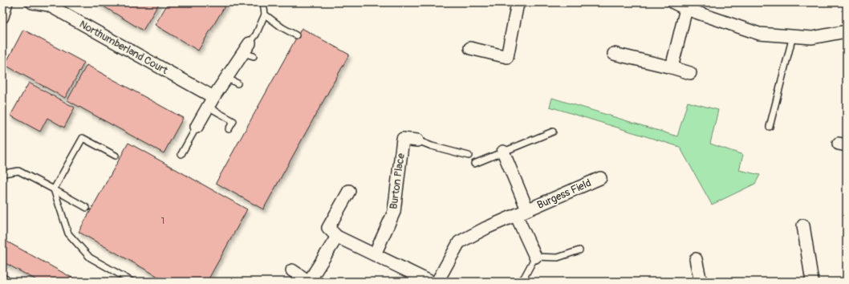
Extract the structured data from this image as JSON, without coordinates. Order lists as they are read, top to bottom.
{
  "streets": {
    "street": ["Northumberland Court", "Burton Place", "Burgess Field"]
  },
  "house_numbers": ["1"]
}
